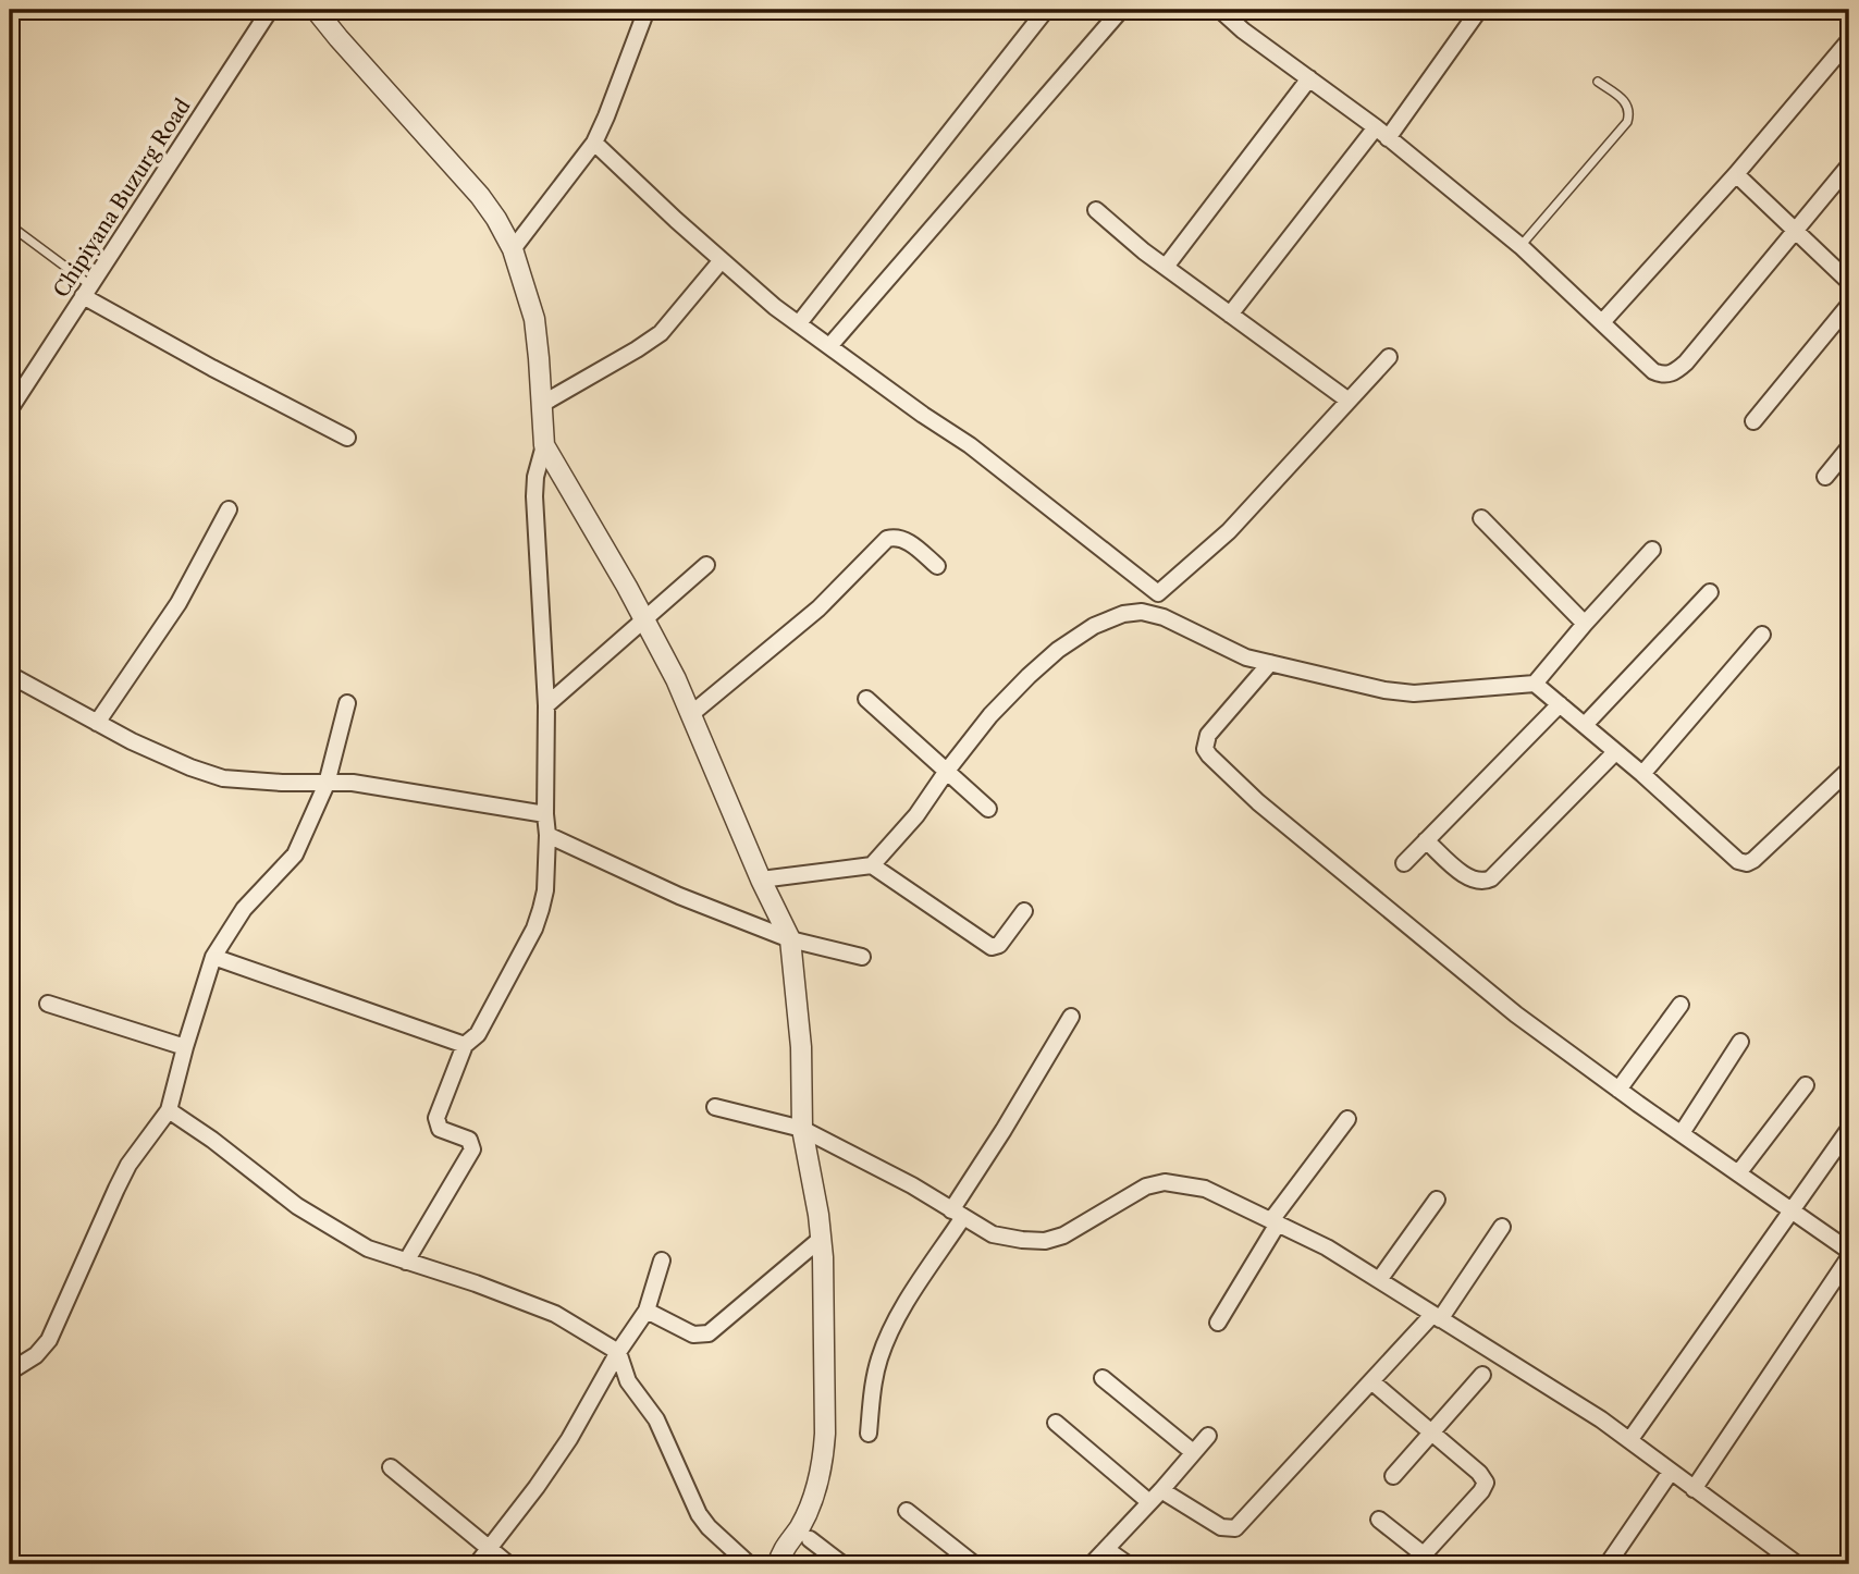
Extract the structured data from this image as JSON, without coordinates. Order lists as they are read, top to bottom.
{
  "streets": {
    "street": ["Chipiyana Buzurg Road"]
  }
}
